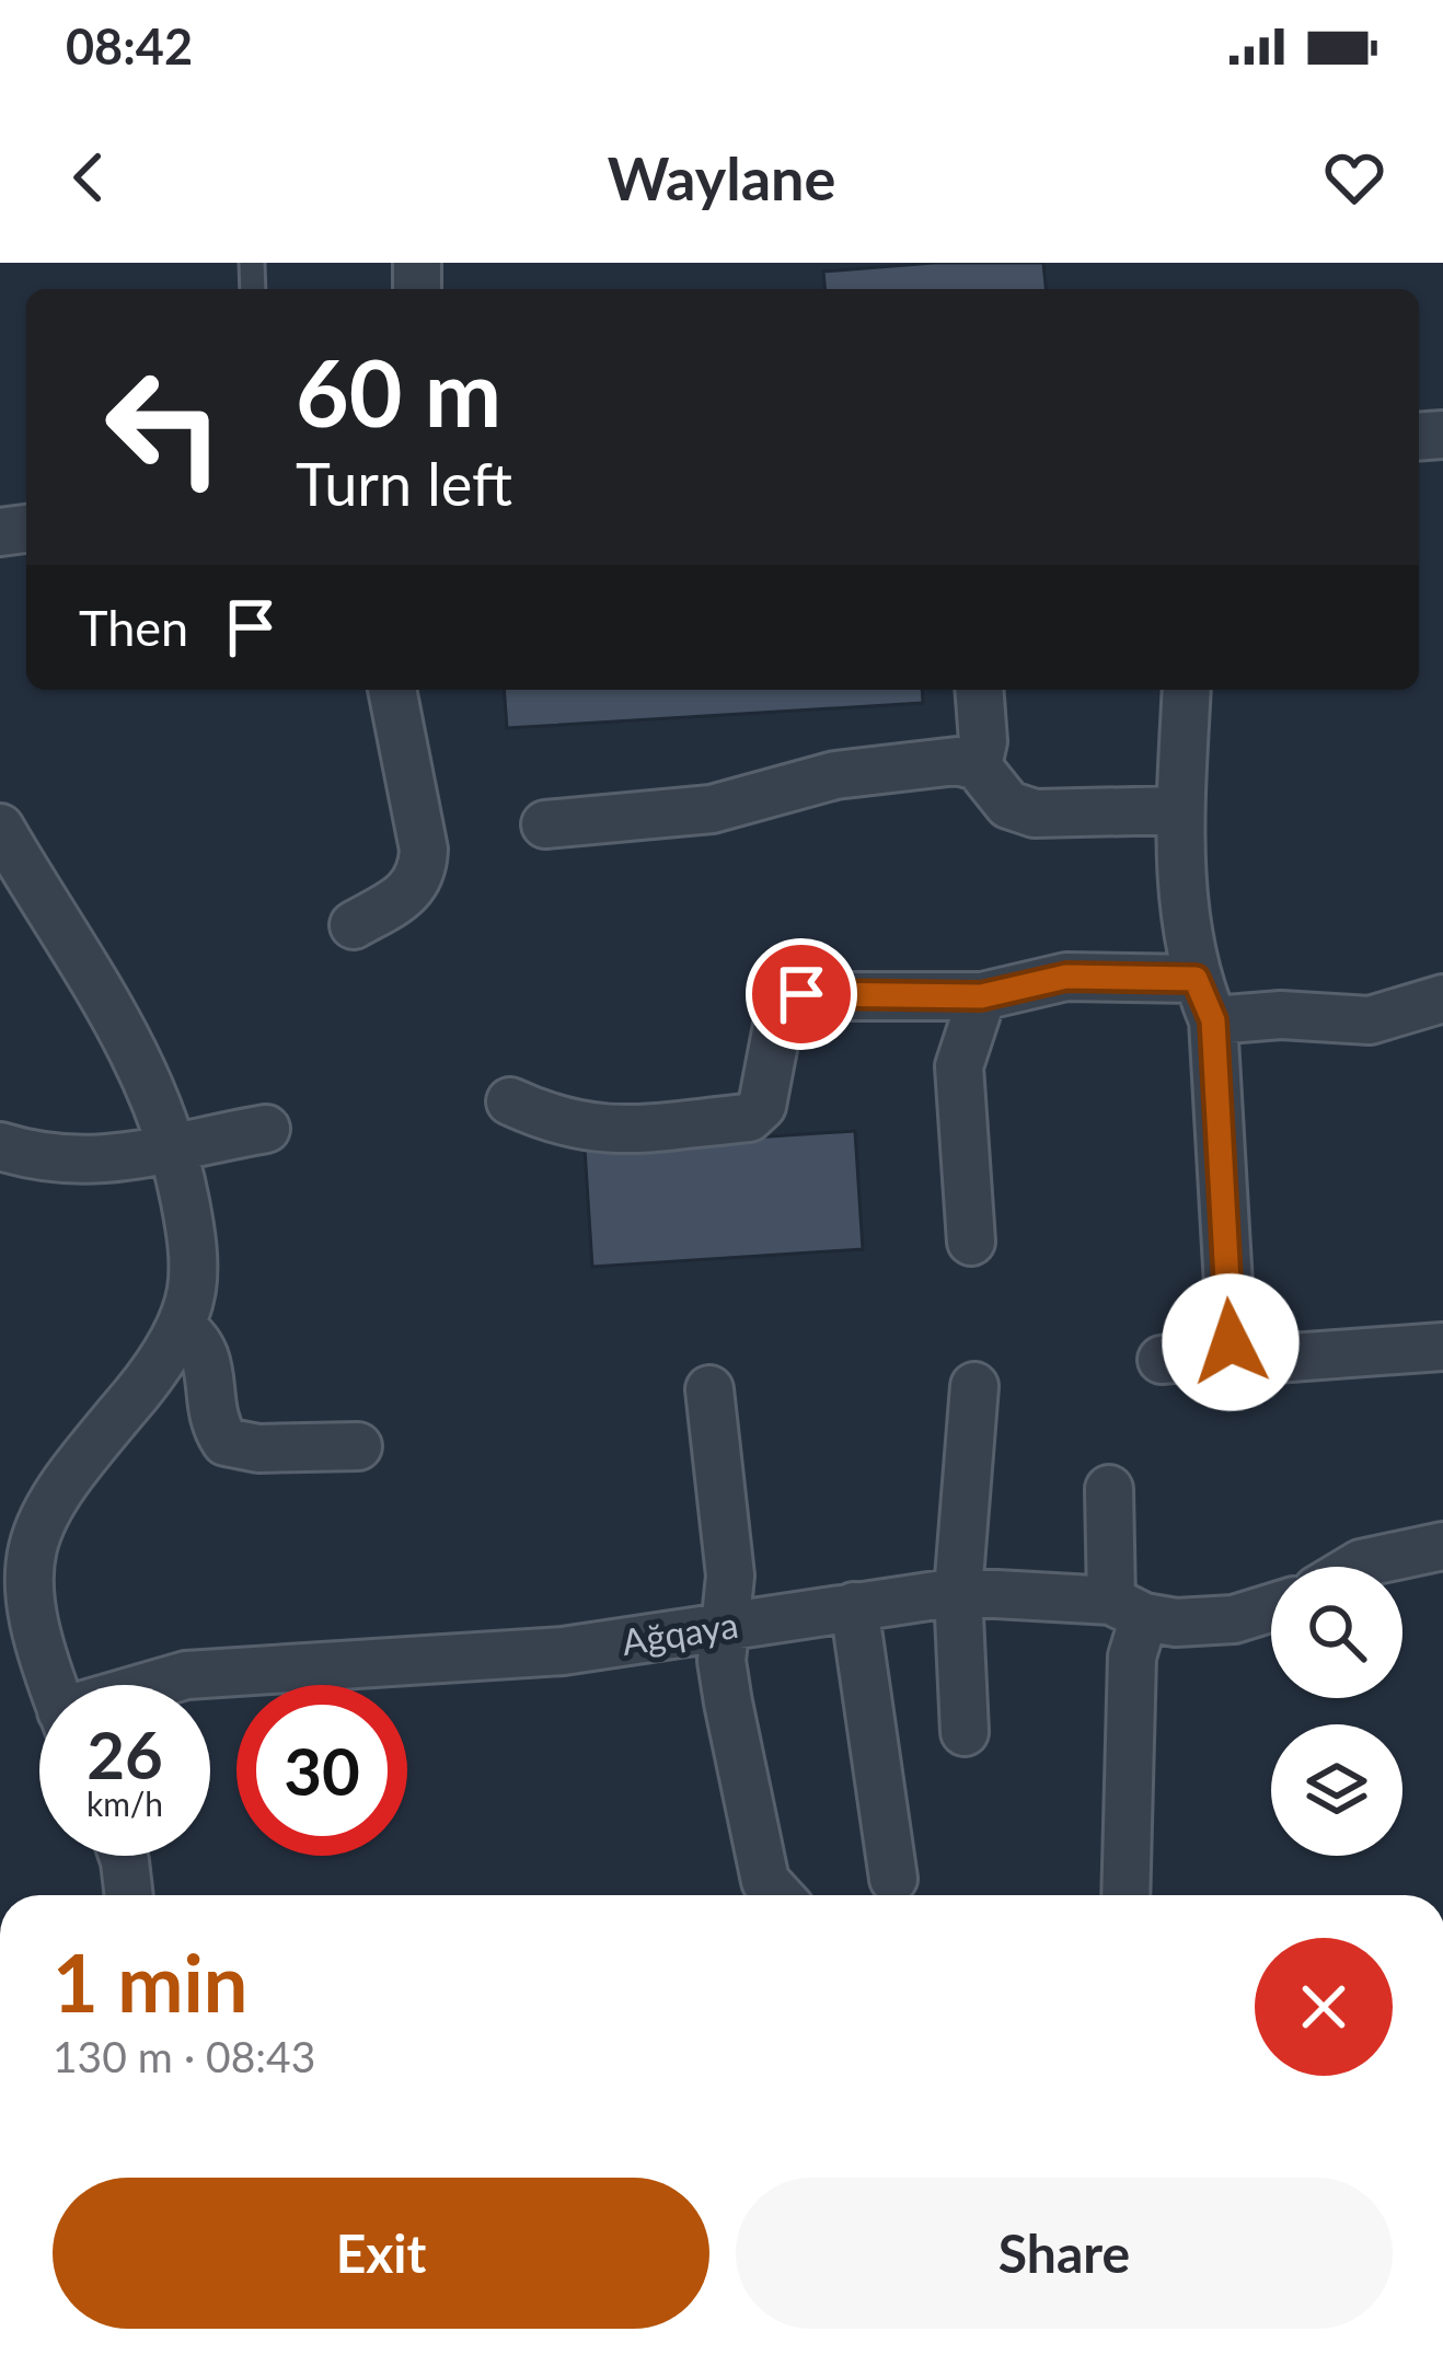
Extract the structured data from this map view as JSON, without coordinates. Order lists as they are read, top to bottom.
{
  "streets": {
    "street": ["Ağqaya"]
  },
  "page": {
    "status": "08:42",
    "header": "Waylane",
    "turn": ["60 m", "Turn left"],
    "then": "Then",
    "speed": "26 km/h",
    "limit": "30",
    "heading": ["1 min", "130 m · 08:43"],
    "buttons": ["Exit", "Share"]
  }
}
